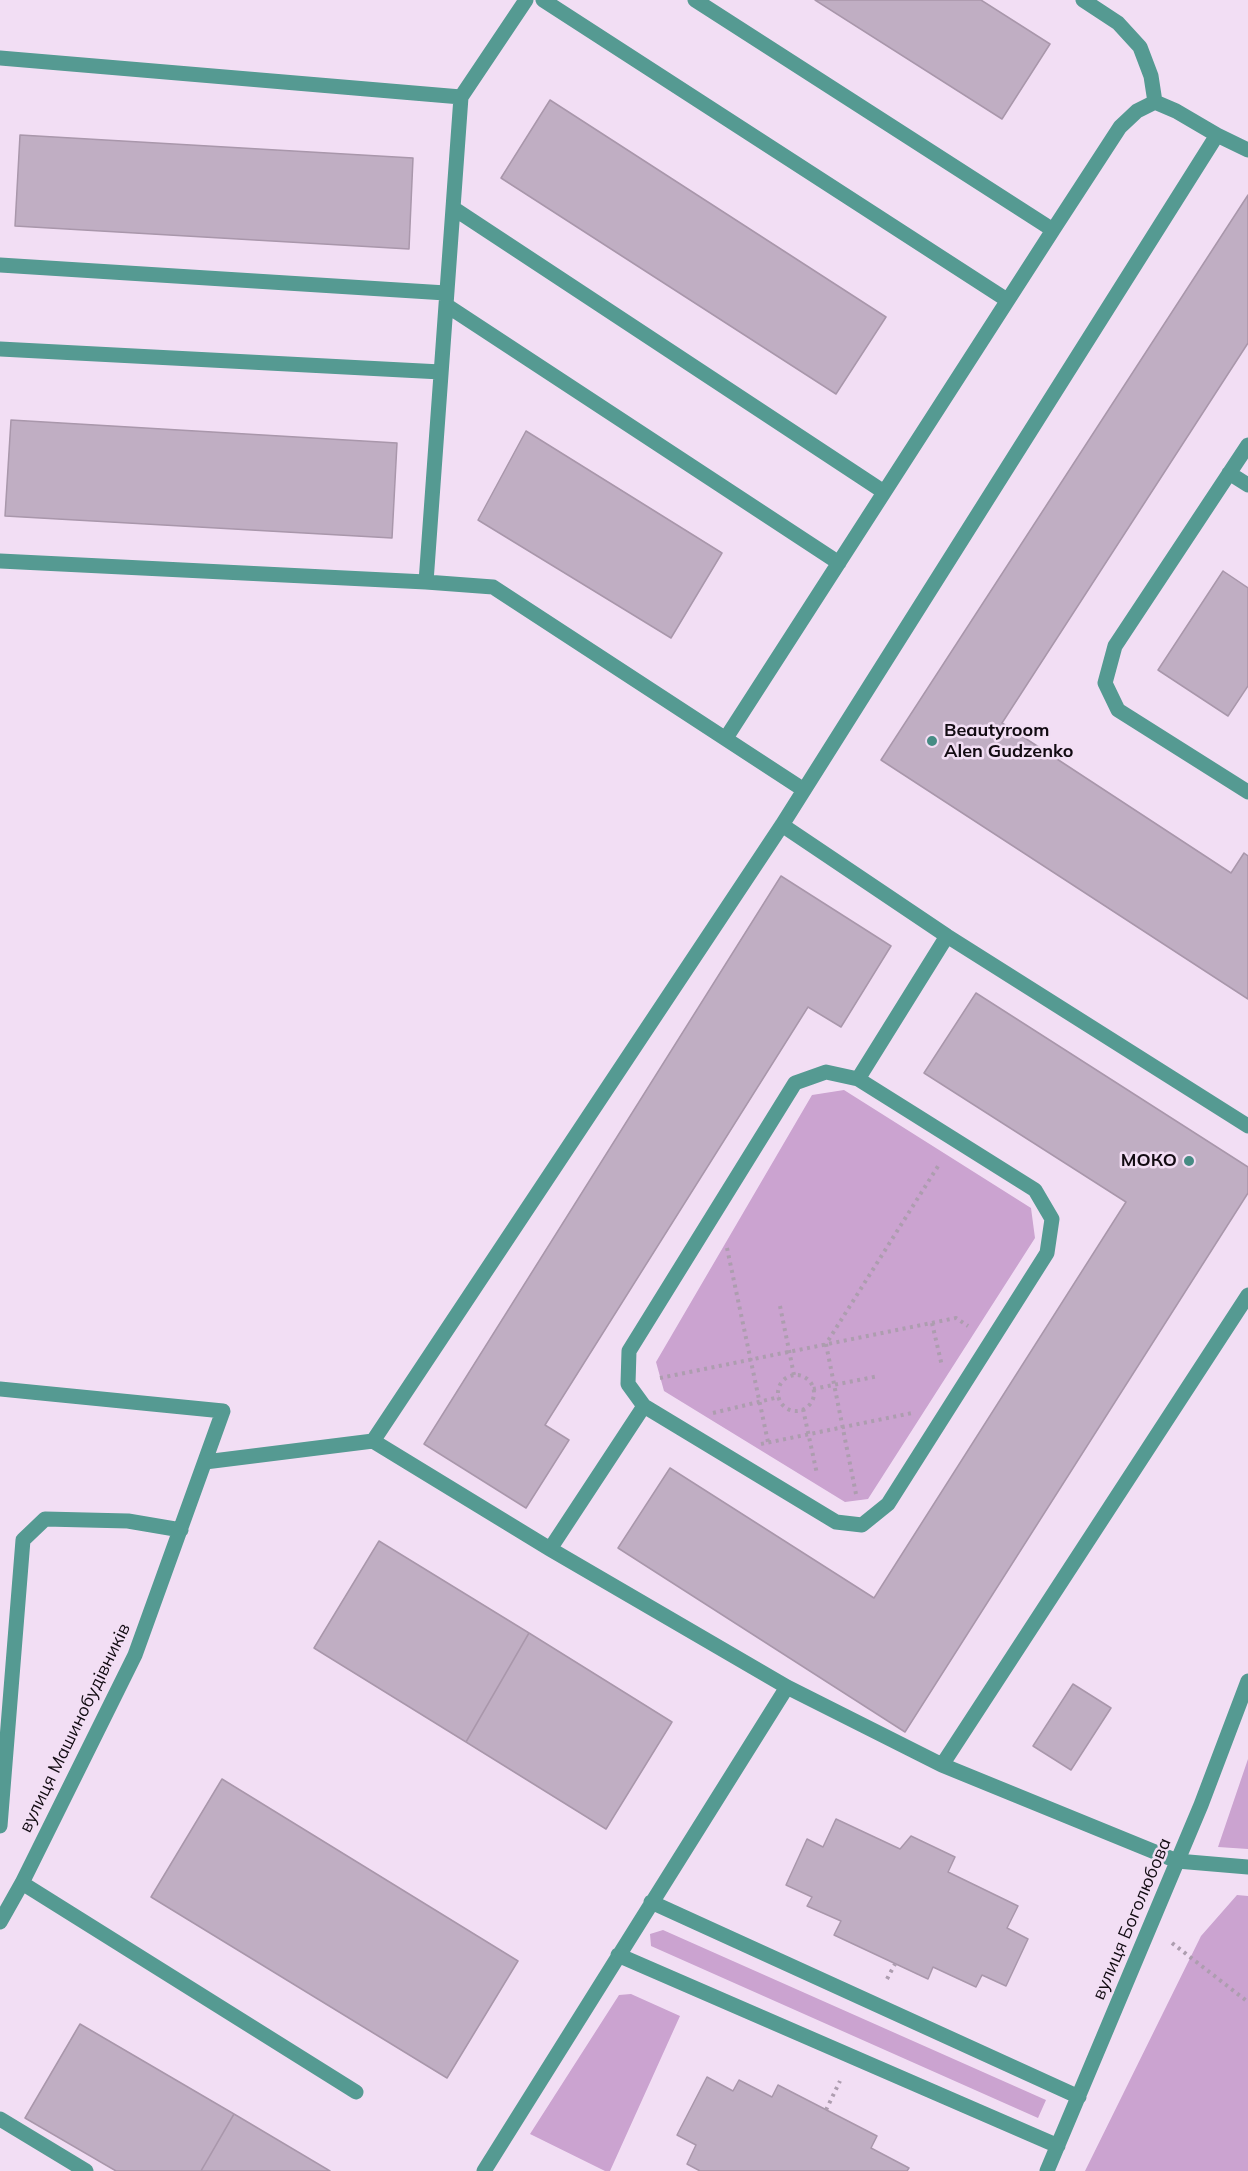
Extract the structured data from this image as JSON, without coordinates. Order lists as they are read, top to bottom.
{
  "streets": {
    "street": ["вулиця Машинобудівників", "вулиця Боголюбова"]
  },
  "places": ["Beautyroom Alen Gudzenko", "МОКО"]
}
